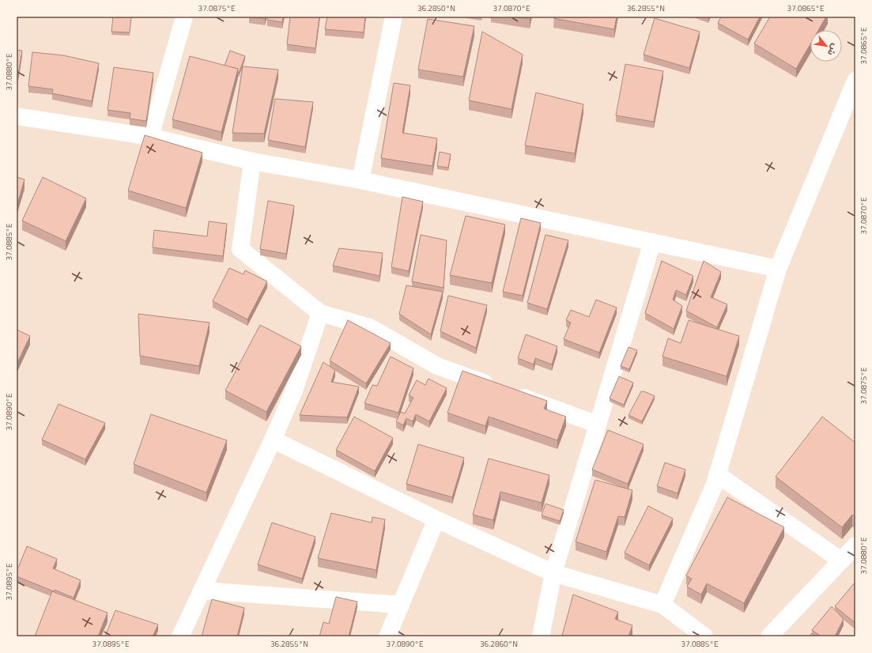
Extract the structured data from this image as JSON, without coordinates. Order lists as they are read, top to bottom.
{
  "north": "bottom right",
  "coordinates": [
    "37.0875°E",
    "36.2850°N",
    "37.0870°E",
    "36.2855°N",
    "37.0865°E",
    "37.0880°E",
    "37.0885°E",
    "37.0890°E",
    "37.0895°E",
    "36.2860°N"
  ]
}
